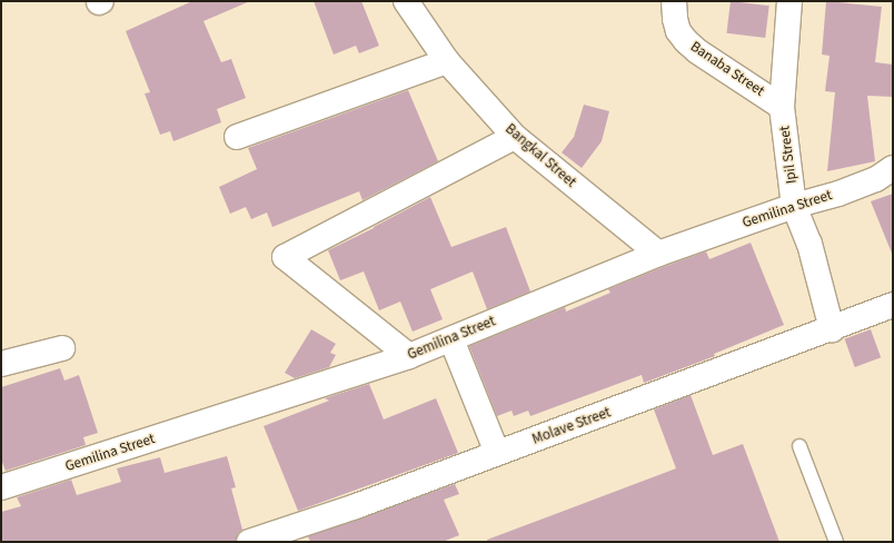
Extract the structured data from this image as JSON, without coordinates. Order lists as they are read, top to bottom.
{
  "streets": {
    "street": [
      "Banaba Street",
      "Ipil Street",
      "Bangkal Street",
      "Gemilina Street",
      "Molave Street"
    ]
  },
  "crossings": [
    ["Banaba Street", "Ipil Street"],
    ["Ipil Street", "Gemilina Street"],
    ["Ipil Street", "Molave Street"],
    ["Bangkal Street", "Gemilina Street"]
  ]
}
